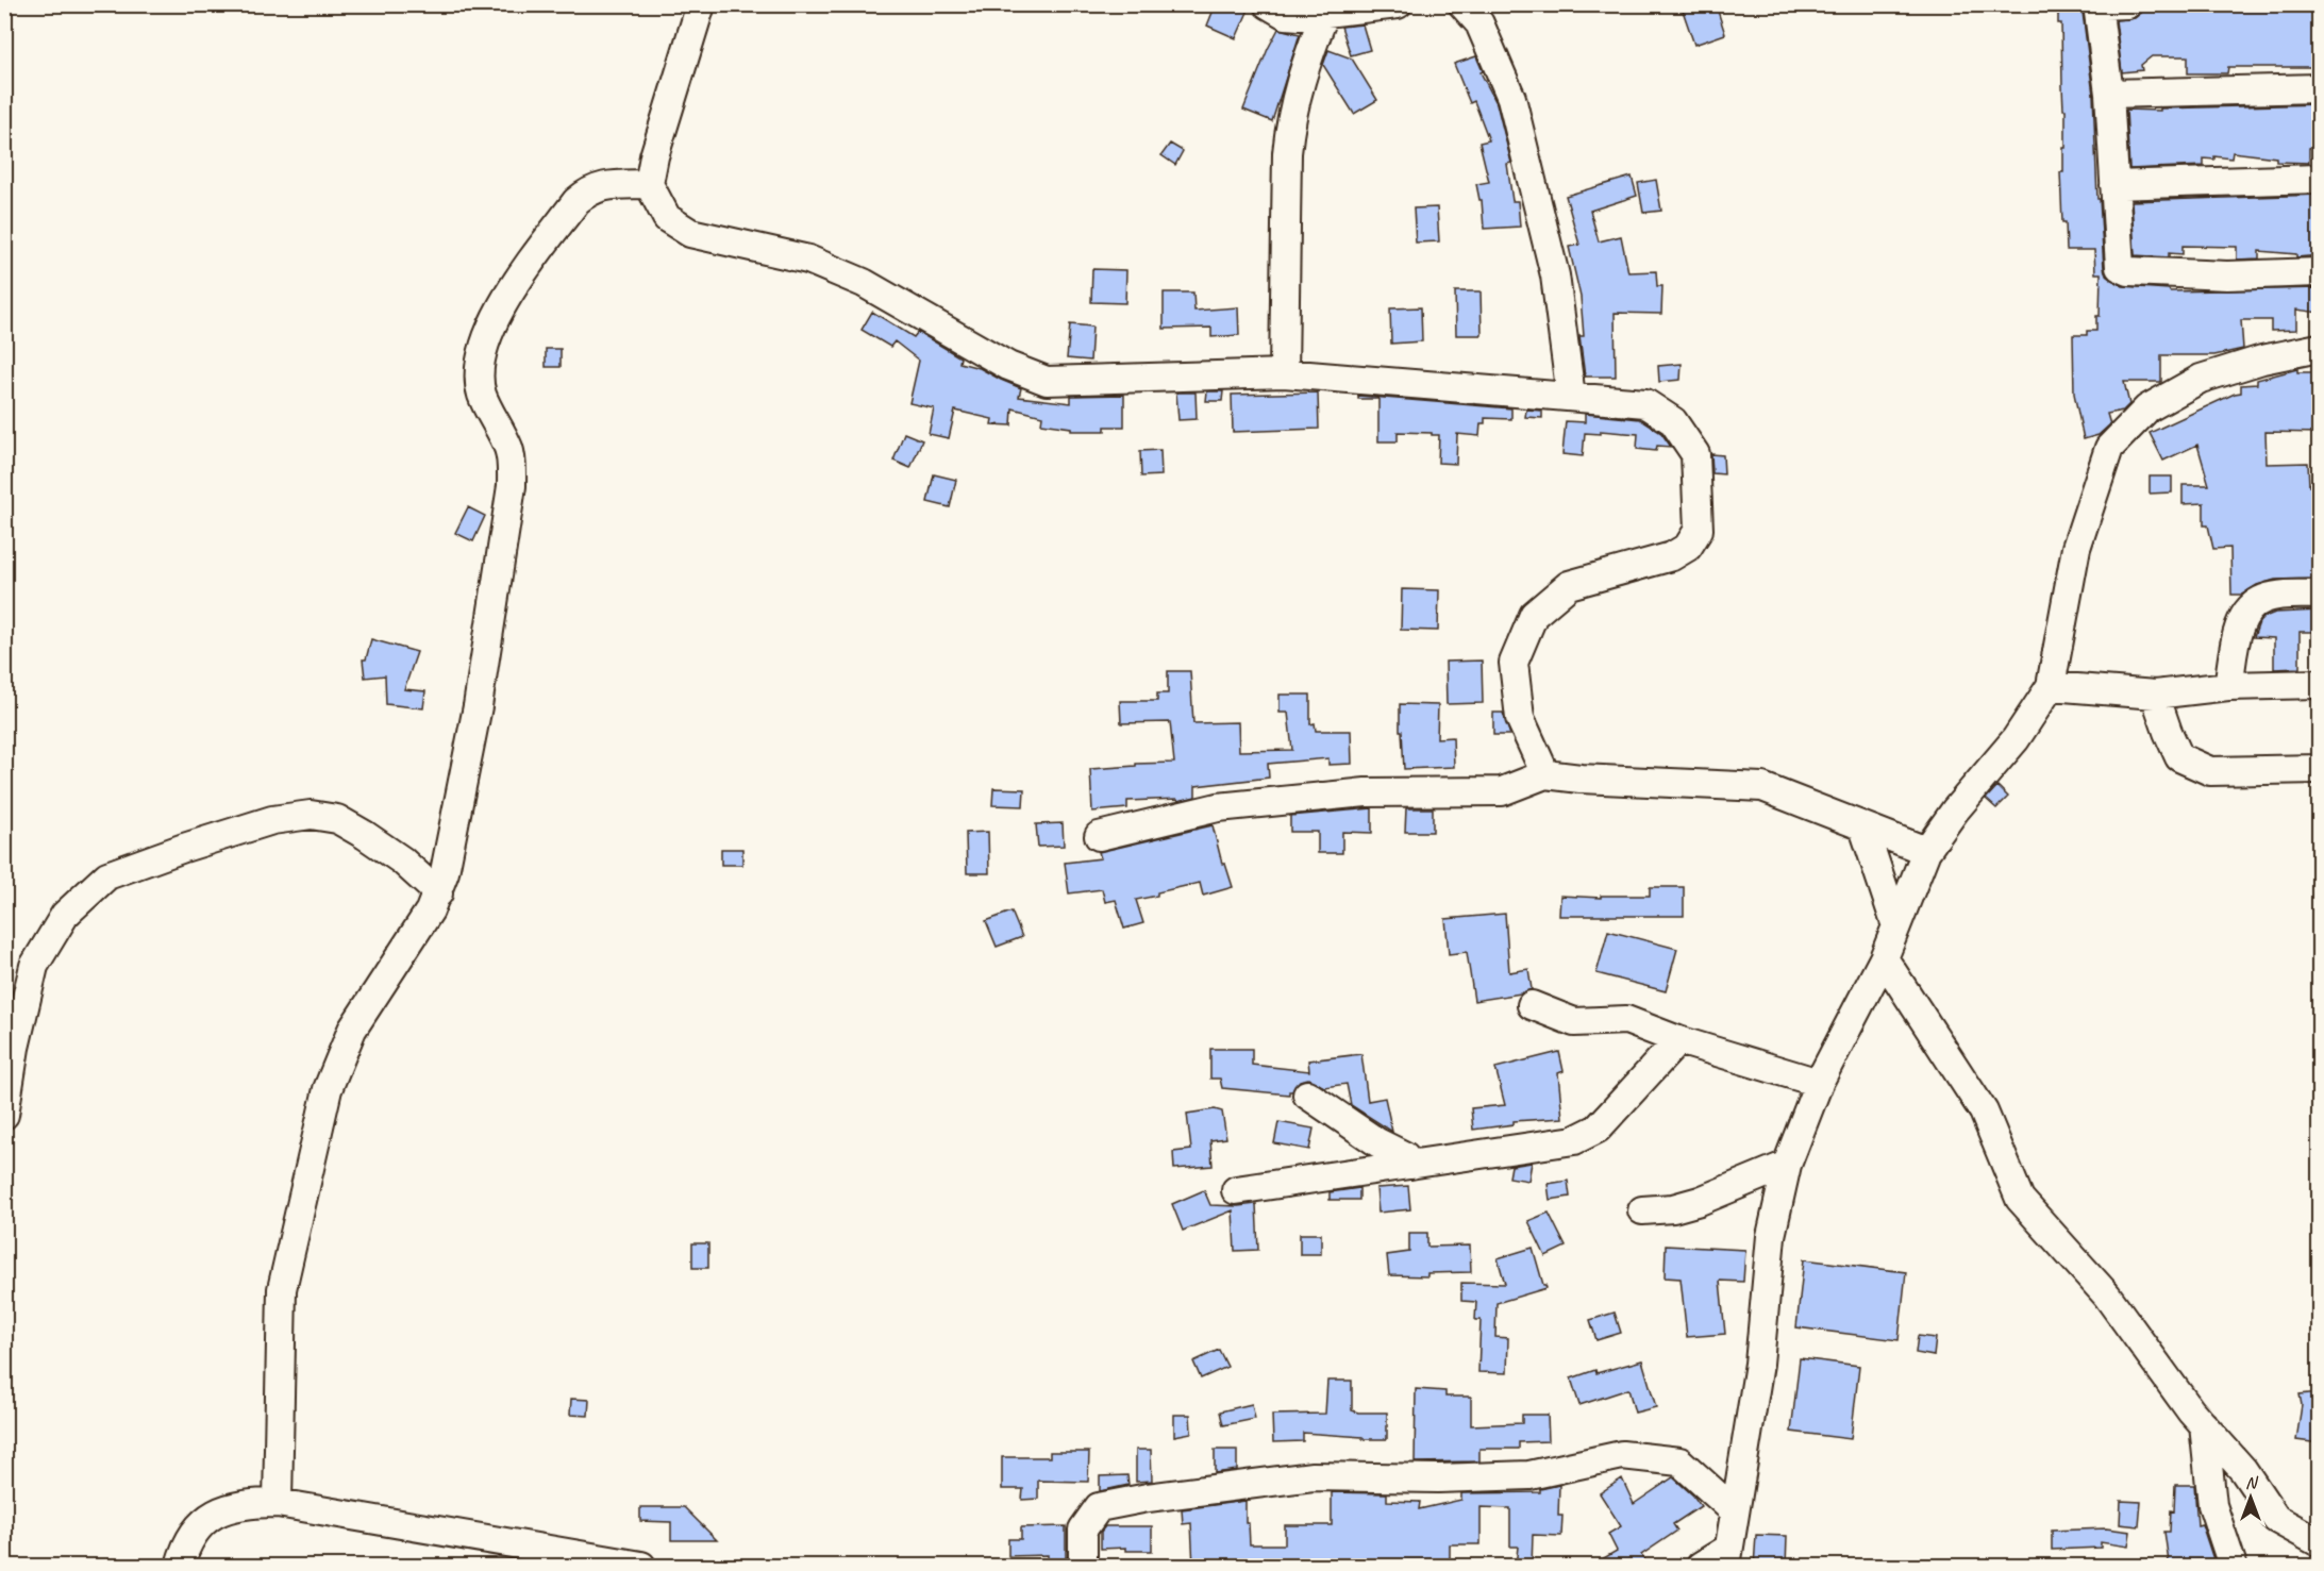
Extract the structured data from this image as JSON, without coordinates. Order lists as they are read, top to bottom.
{
  "north": "top"
}
